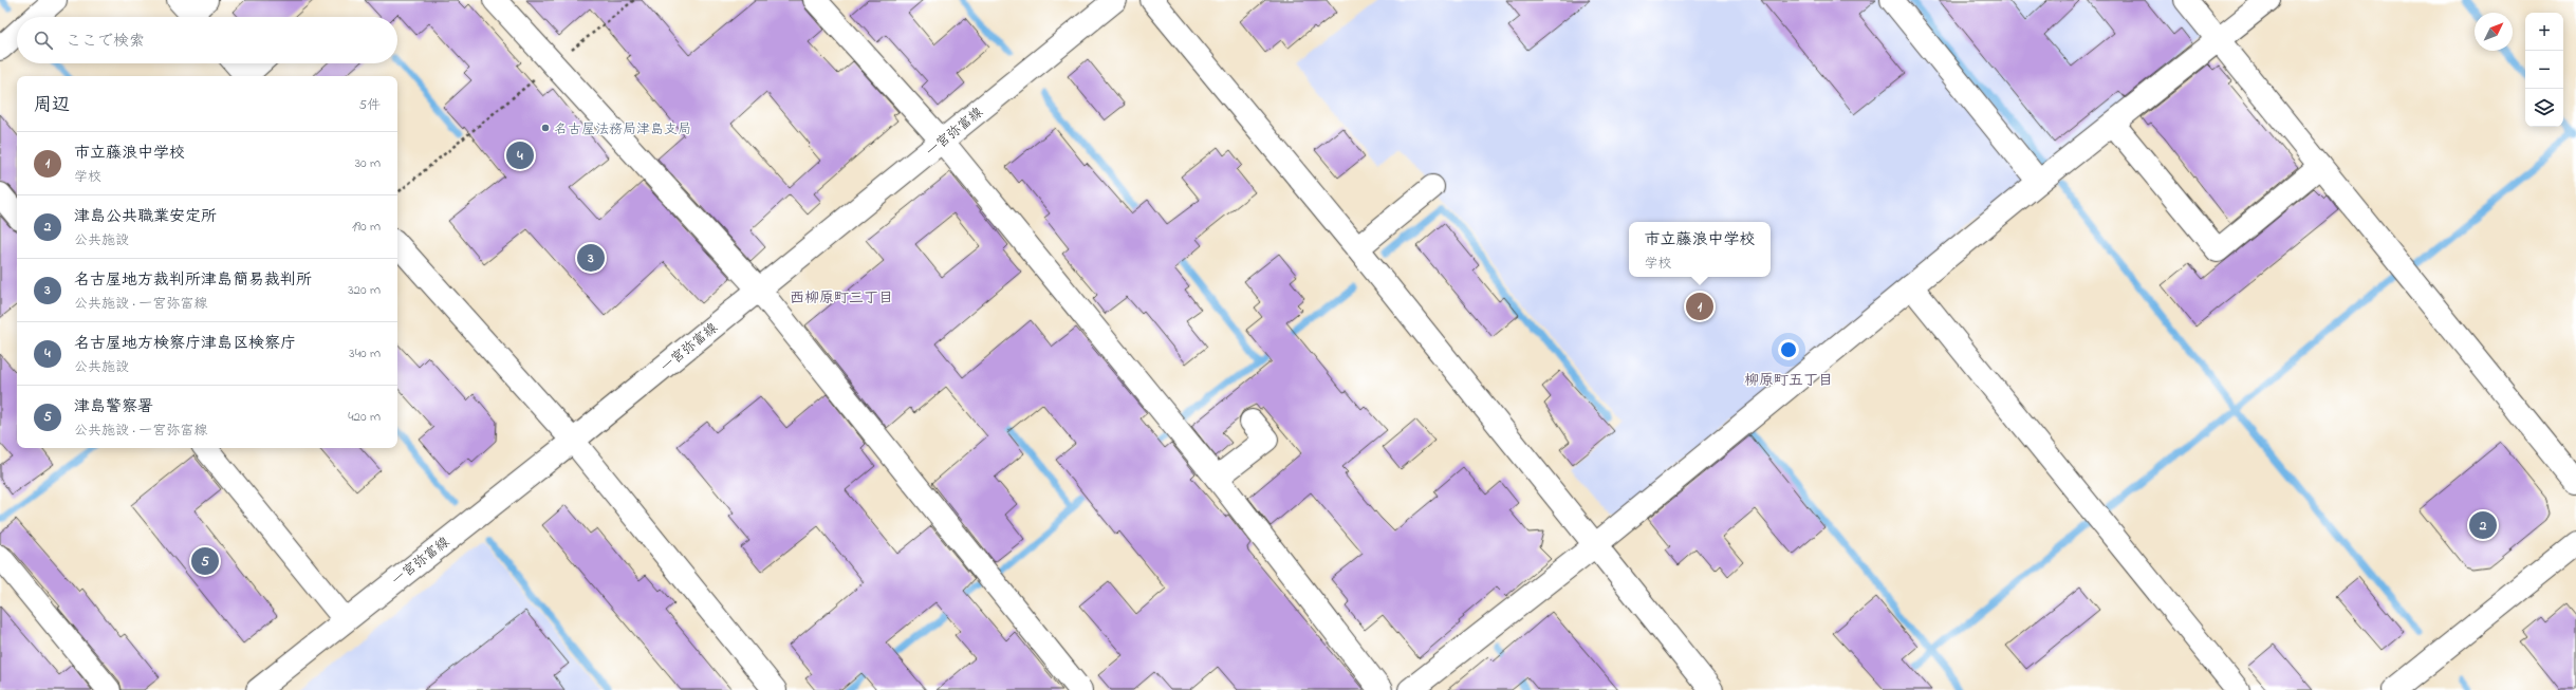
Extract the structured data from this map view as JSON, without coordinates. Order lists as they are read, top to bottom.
{
  "streets": {
    "street": ["一宮弥富線"]
  },
  "districts": ["西柳原町三丁目", "柳原町五丁目"],
  "places": ["名古屋法務局津島支局"],
  "north": "top right",
  "page": {
    "map_buttons": ["+", "−"],
    "search": "ここで検索",
    "heading": ["周辺", "5件"],
    "list": [
      {
        "mark": "1",
        "name": "市立藤浪中学校",
        "note": "学校",
        "value": "30 m"
      },
      {
        "mark": "2",
        "name": "津島公共職業安定所",
        "note": "公共施設",
        "value": "190 m"
      },
      {
        "mark": "3",
        "name": "名古屋地方裁判所津島簡易裁判所",
        "note": "公共施設 · 一宮弥富線",
        "value": "320 m"
      },
      {
        "mark": "4",
        "name": "名古屋地方検察庁津島区検察庁",
        "note": "公共施設",
        "value": "340 m"
      },
      {
        "mark": "5",
        "name": "津島警察署",
        "note": "公共施設 · 一宮弥富線",
        "value": "420 m"
      }
    ],
    "pins": [
      "4",
      "3",
      "1",
      "2",
      "5"
    ],
    "popup": ["市立藤浪中学校", "学校"]
  }
}
